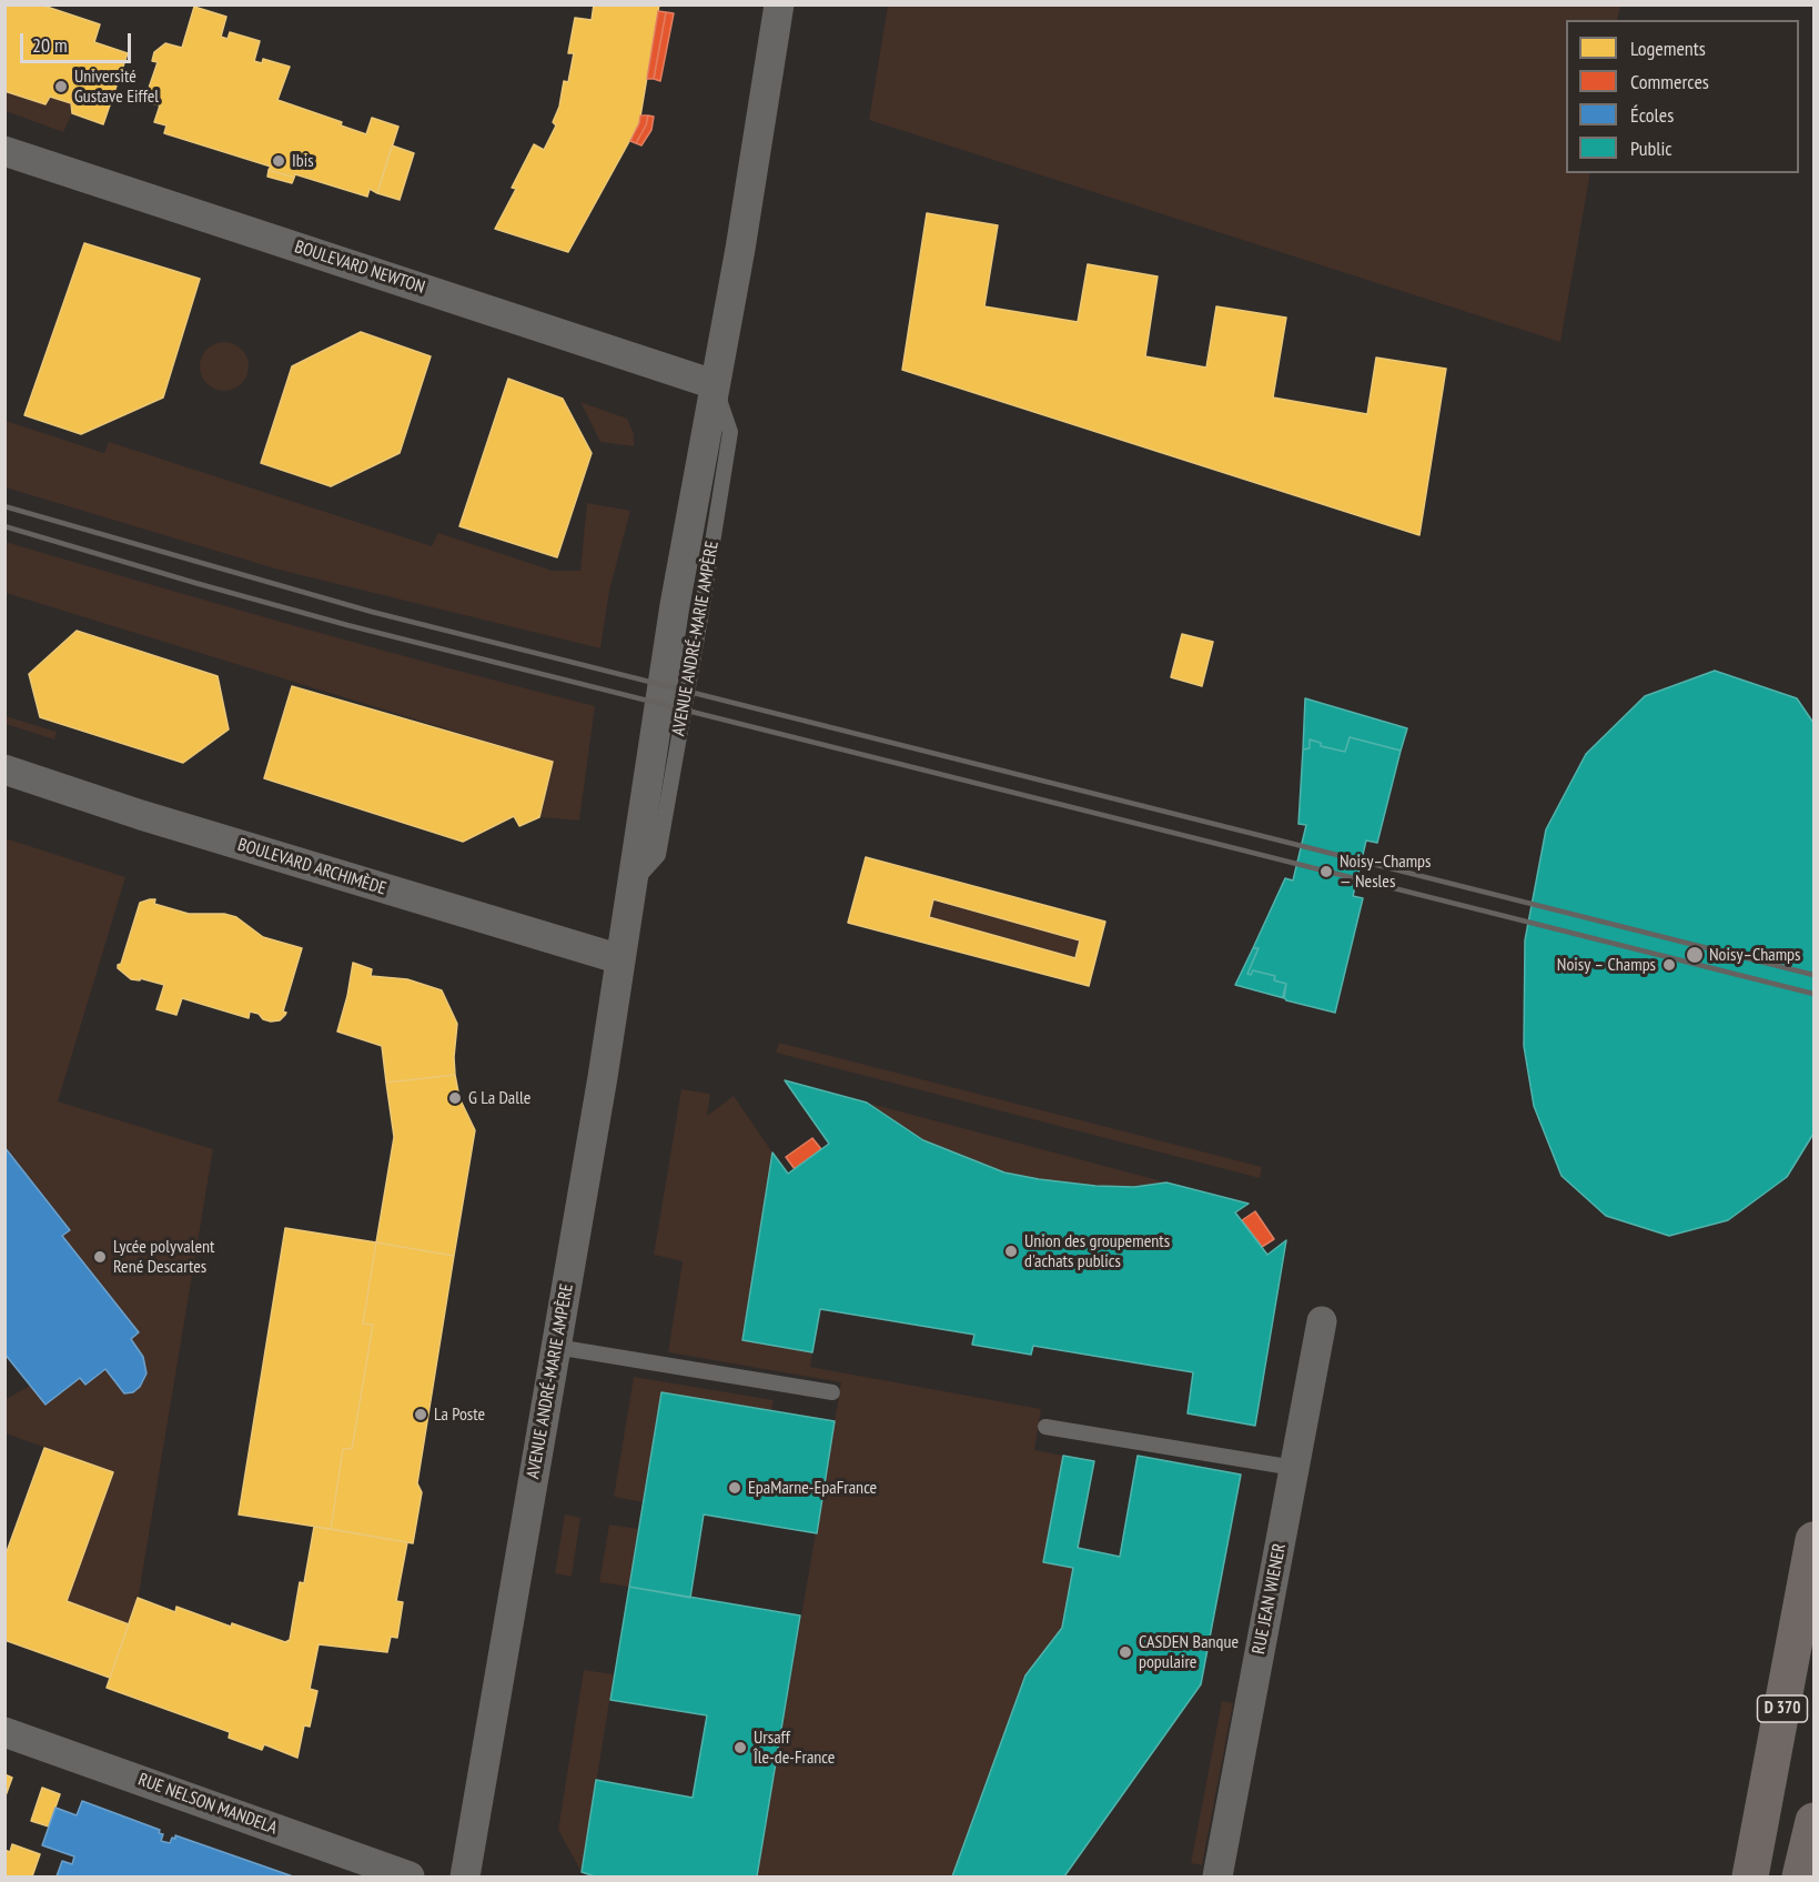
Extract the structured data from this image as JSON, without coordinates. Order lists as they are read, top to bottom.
{
  "streets": {
    "main road": ["D 370"],
    "street": [
      "BOULEVARD NEWTON",
      "AVENUE ANDRÉ-MARIE AMPÈRE",
      "BOULEVARD ARCHIMÈDE",
      "RUE JEAN WIENER",
      "RUE NELSON MANDELA"
    ]
  },
  "crossings": [
    ["BOULEVARD NEWTON", "AVENUE ANDRÉ-MARIE AMPÈRE"],
    ["AVENUE ANDRÉ-MARIE AMPÈRE", "BOULEVARD ARCHIMÈDE"]
  ],
  "places": [
    "Université Gustave Eiffel",
    "Ibis",
    "Noisy–Champs — Nesles",
    "Noisy–Champs",
    "Noisy – Champs",
    "G La Dalle",
    "Union des groupements d'achats publics",
    "Lycée polyvalent René Descartes",
    "La Poste",
    "EpaMarne-EpaFrance",
    "CASDEN Banque populaire",
    "Ursaff Île-de-France"
  ],
  "legend": [
    "Logements",
    "Commerces",
    "Écoles",
    "Public"
  ],
  "scale_bar": "20 m"
}
